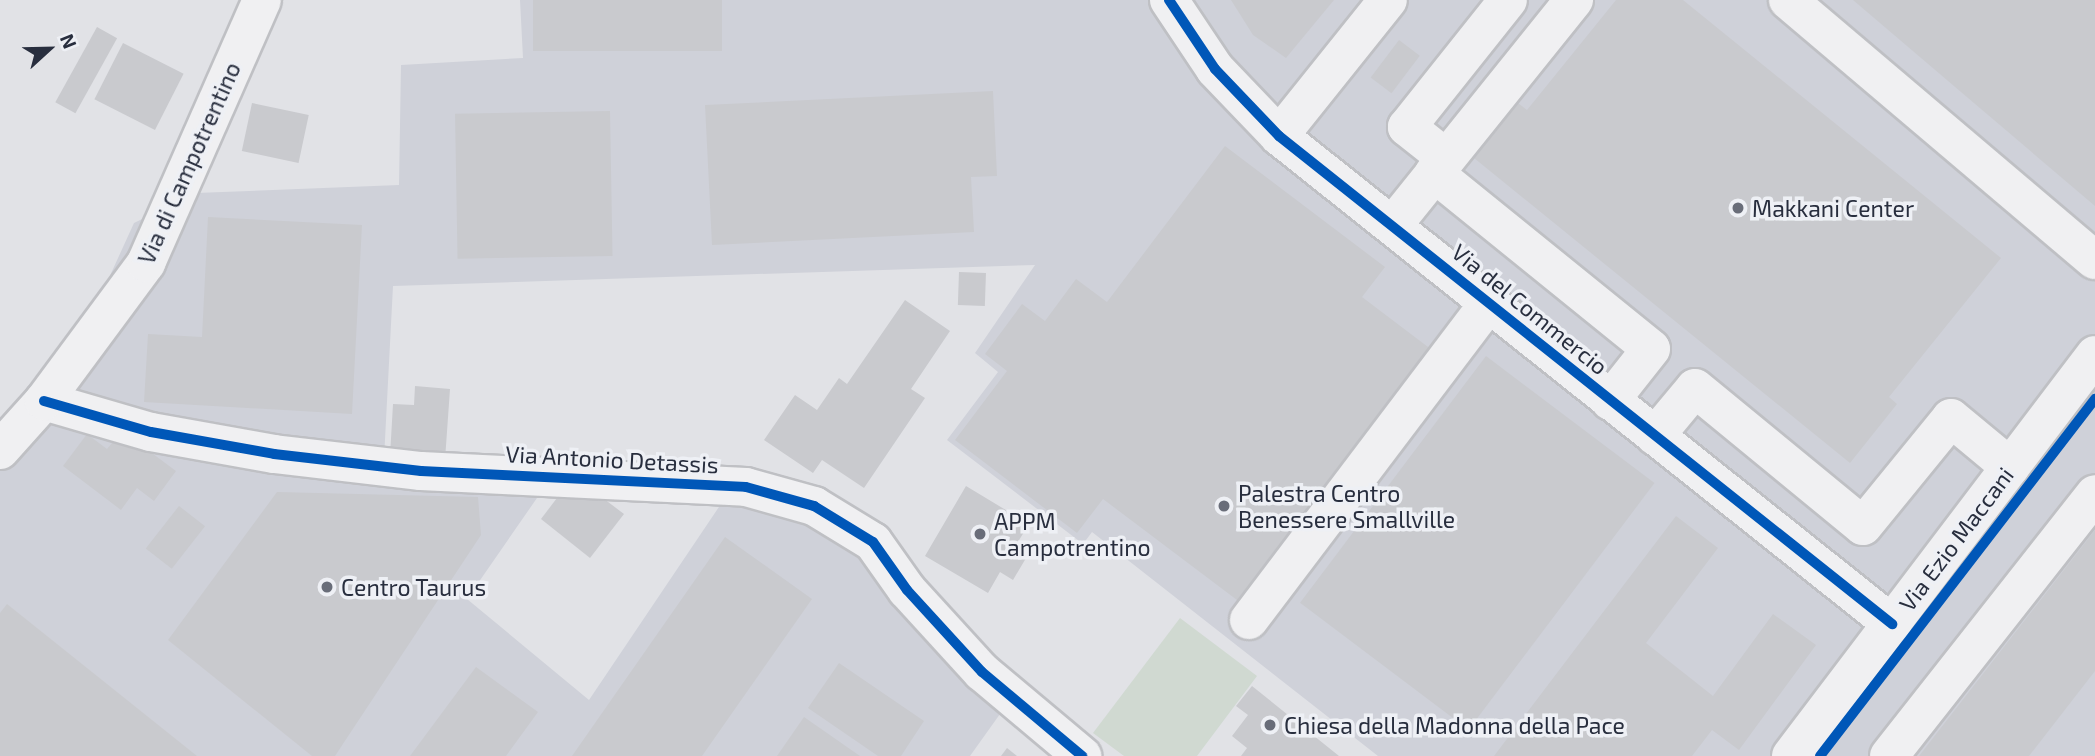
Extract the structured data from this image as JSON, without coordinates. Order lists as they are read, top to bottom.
{
  "streets": {
    "street": [
      "Via di Campotrentino",
      "Via del Commercio",
      "Via Antonio Detassis",
      "Via Ezio Maccani"
    ]
  },
  "crossings": [
    ["Via di Campotrentino", "Via Antonio Detassis"],
    ["Via del Commercio", "Via Ezio Maccani"]
  ],
  "places": [
    "Makkani Center",
    "Palestra Centro Benessere Smallville",
    "APPM Campotrentino",
    "Centro Taurus",
    "Chiesa della Madonna della Pace"
  ],
  "north": "right"
}
